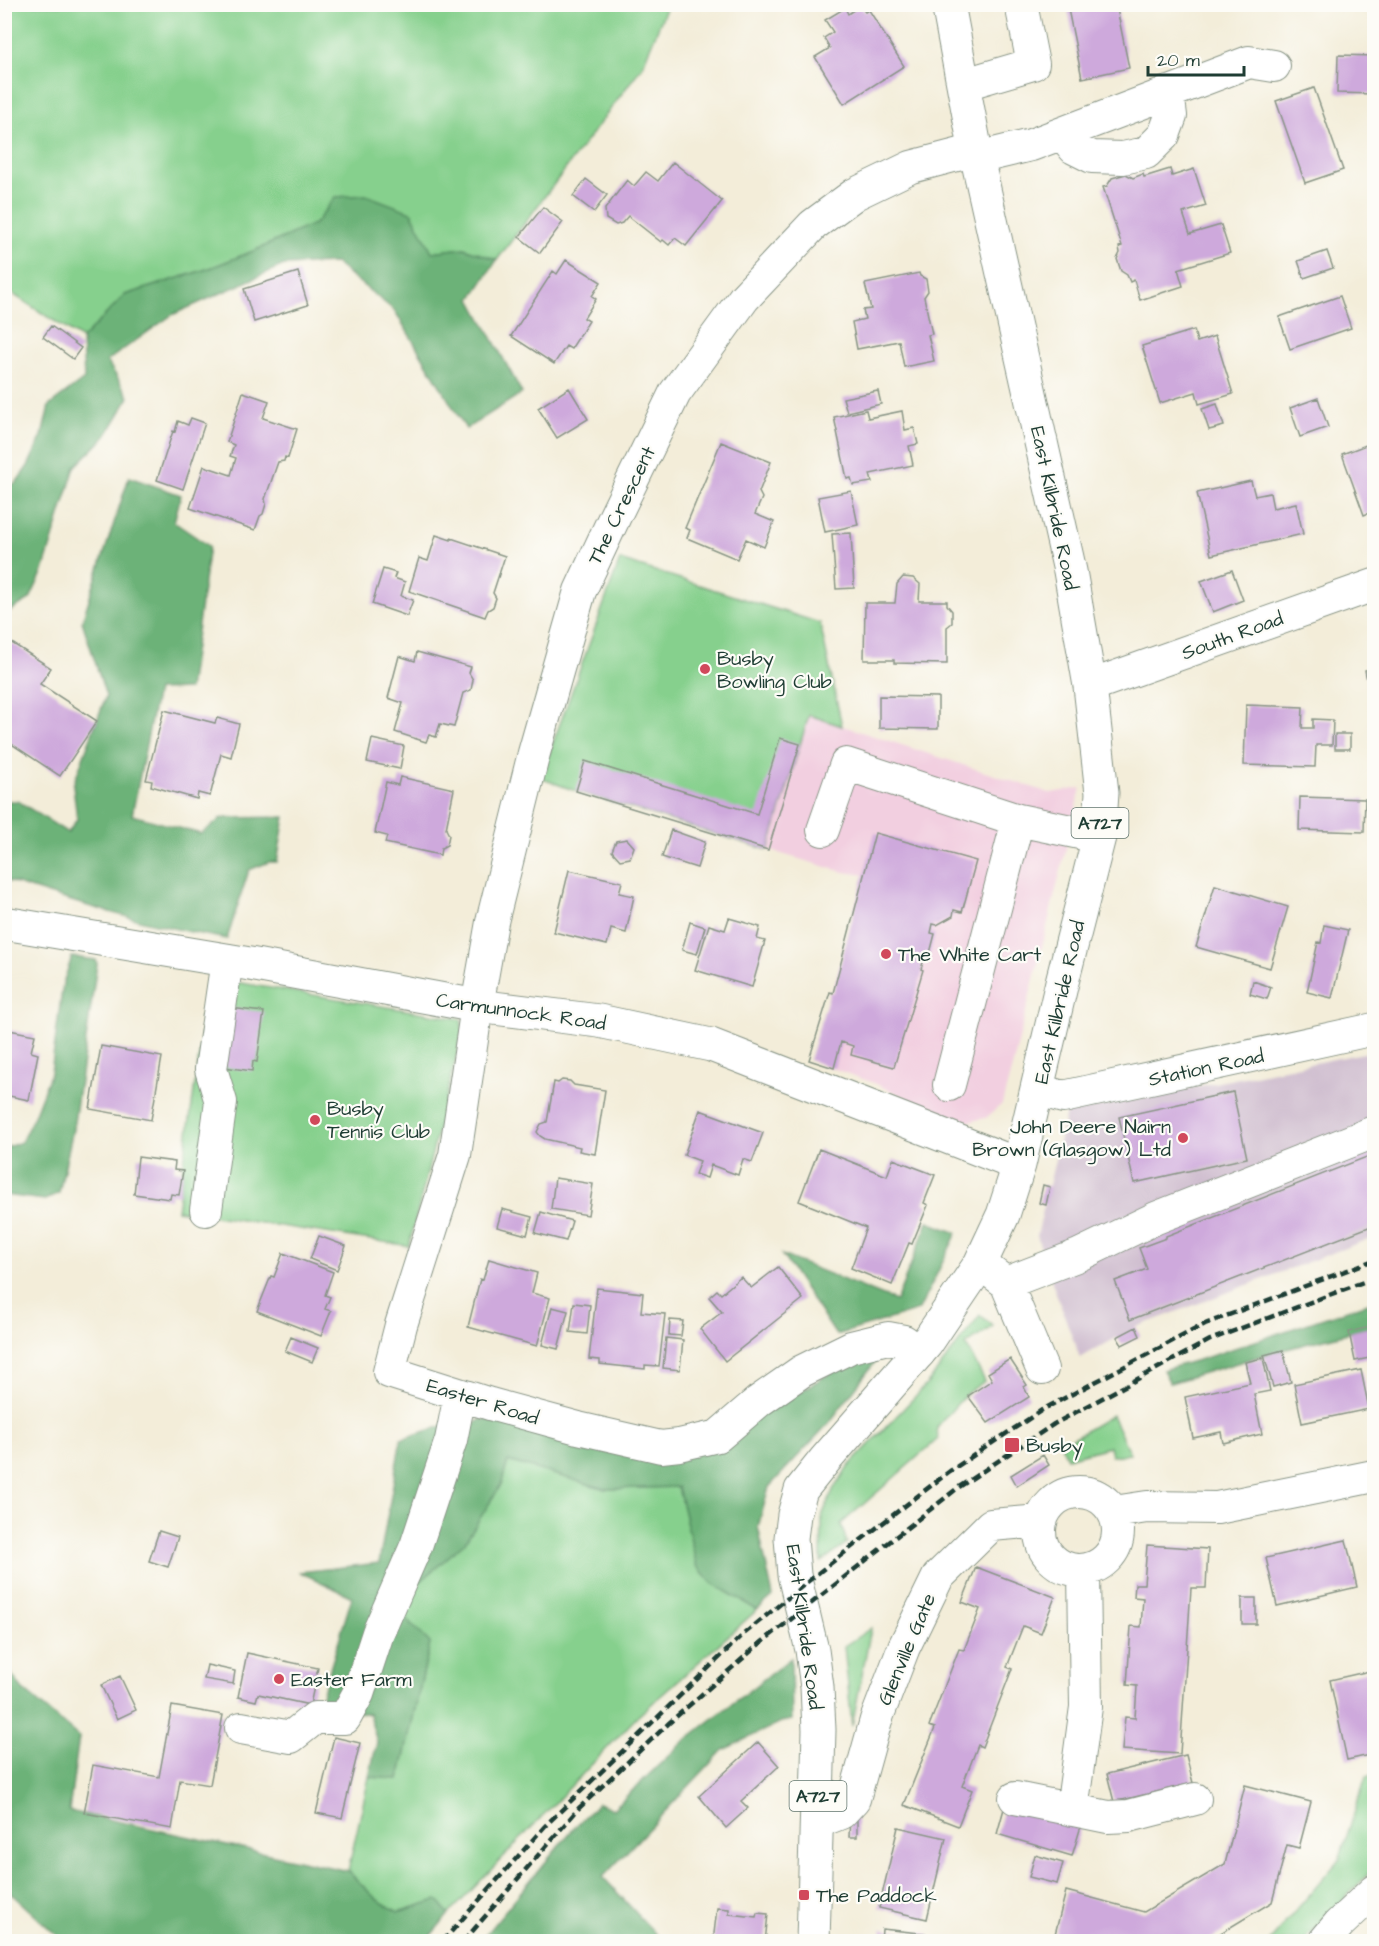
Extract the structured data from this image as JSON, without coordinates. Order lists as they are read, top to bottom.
{
  "streets": {
    "main road": ["East Kilbride Road", "A727", "Carmunnock Road"],
    "street": [
      "The Crescent",
      "South Road",
      "Station Road",
      "Easter Road",
      "Glenville Gate"
    ]
  },
  "crossings": [
    ["The Crescent", "East Kilbride Road"],
    ["The Crescent", "Carmunnock Road"],
    ["The Crescent", "Easter Road"],
    ["East Kilbride Road", "South Road"],
    ["East Kilbride Road", "Carmunnock Road"],
    ["East Kilbride Road", "Station Road"],
    ["East Kilbride Road", "Easter Road"],
    ["East Kilbride Road", "Glenville Gate"],
    ["Carmunnock Road", "Easter Road"]
  ],
  "places": {
    "other": [
      "Busby Bowling Club",
      "The White Cart",
      "Busby Tennis Club",
      "John Deere Nairn Brown (Glasgow) Ltd",
      "Easter Farm"
    ],
    "transit": ["Busby", "The Paddock"]
  },
  "scale_bar": "20 m"
}
